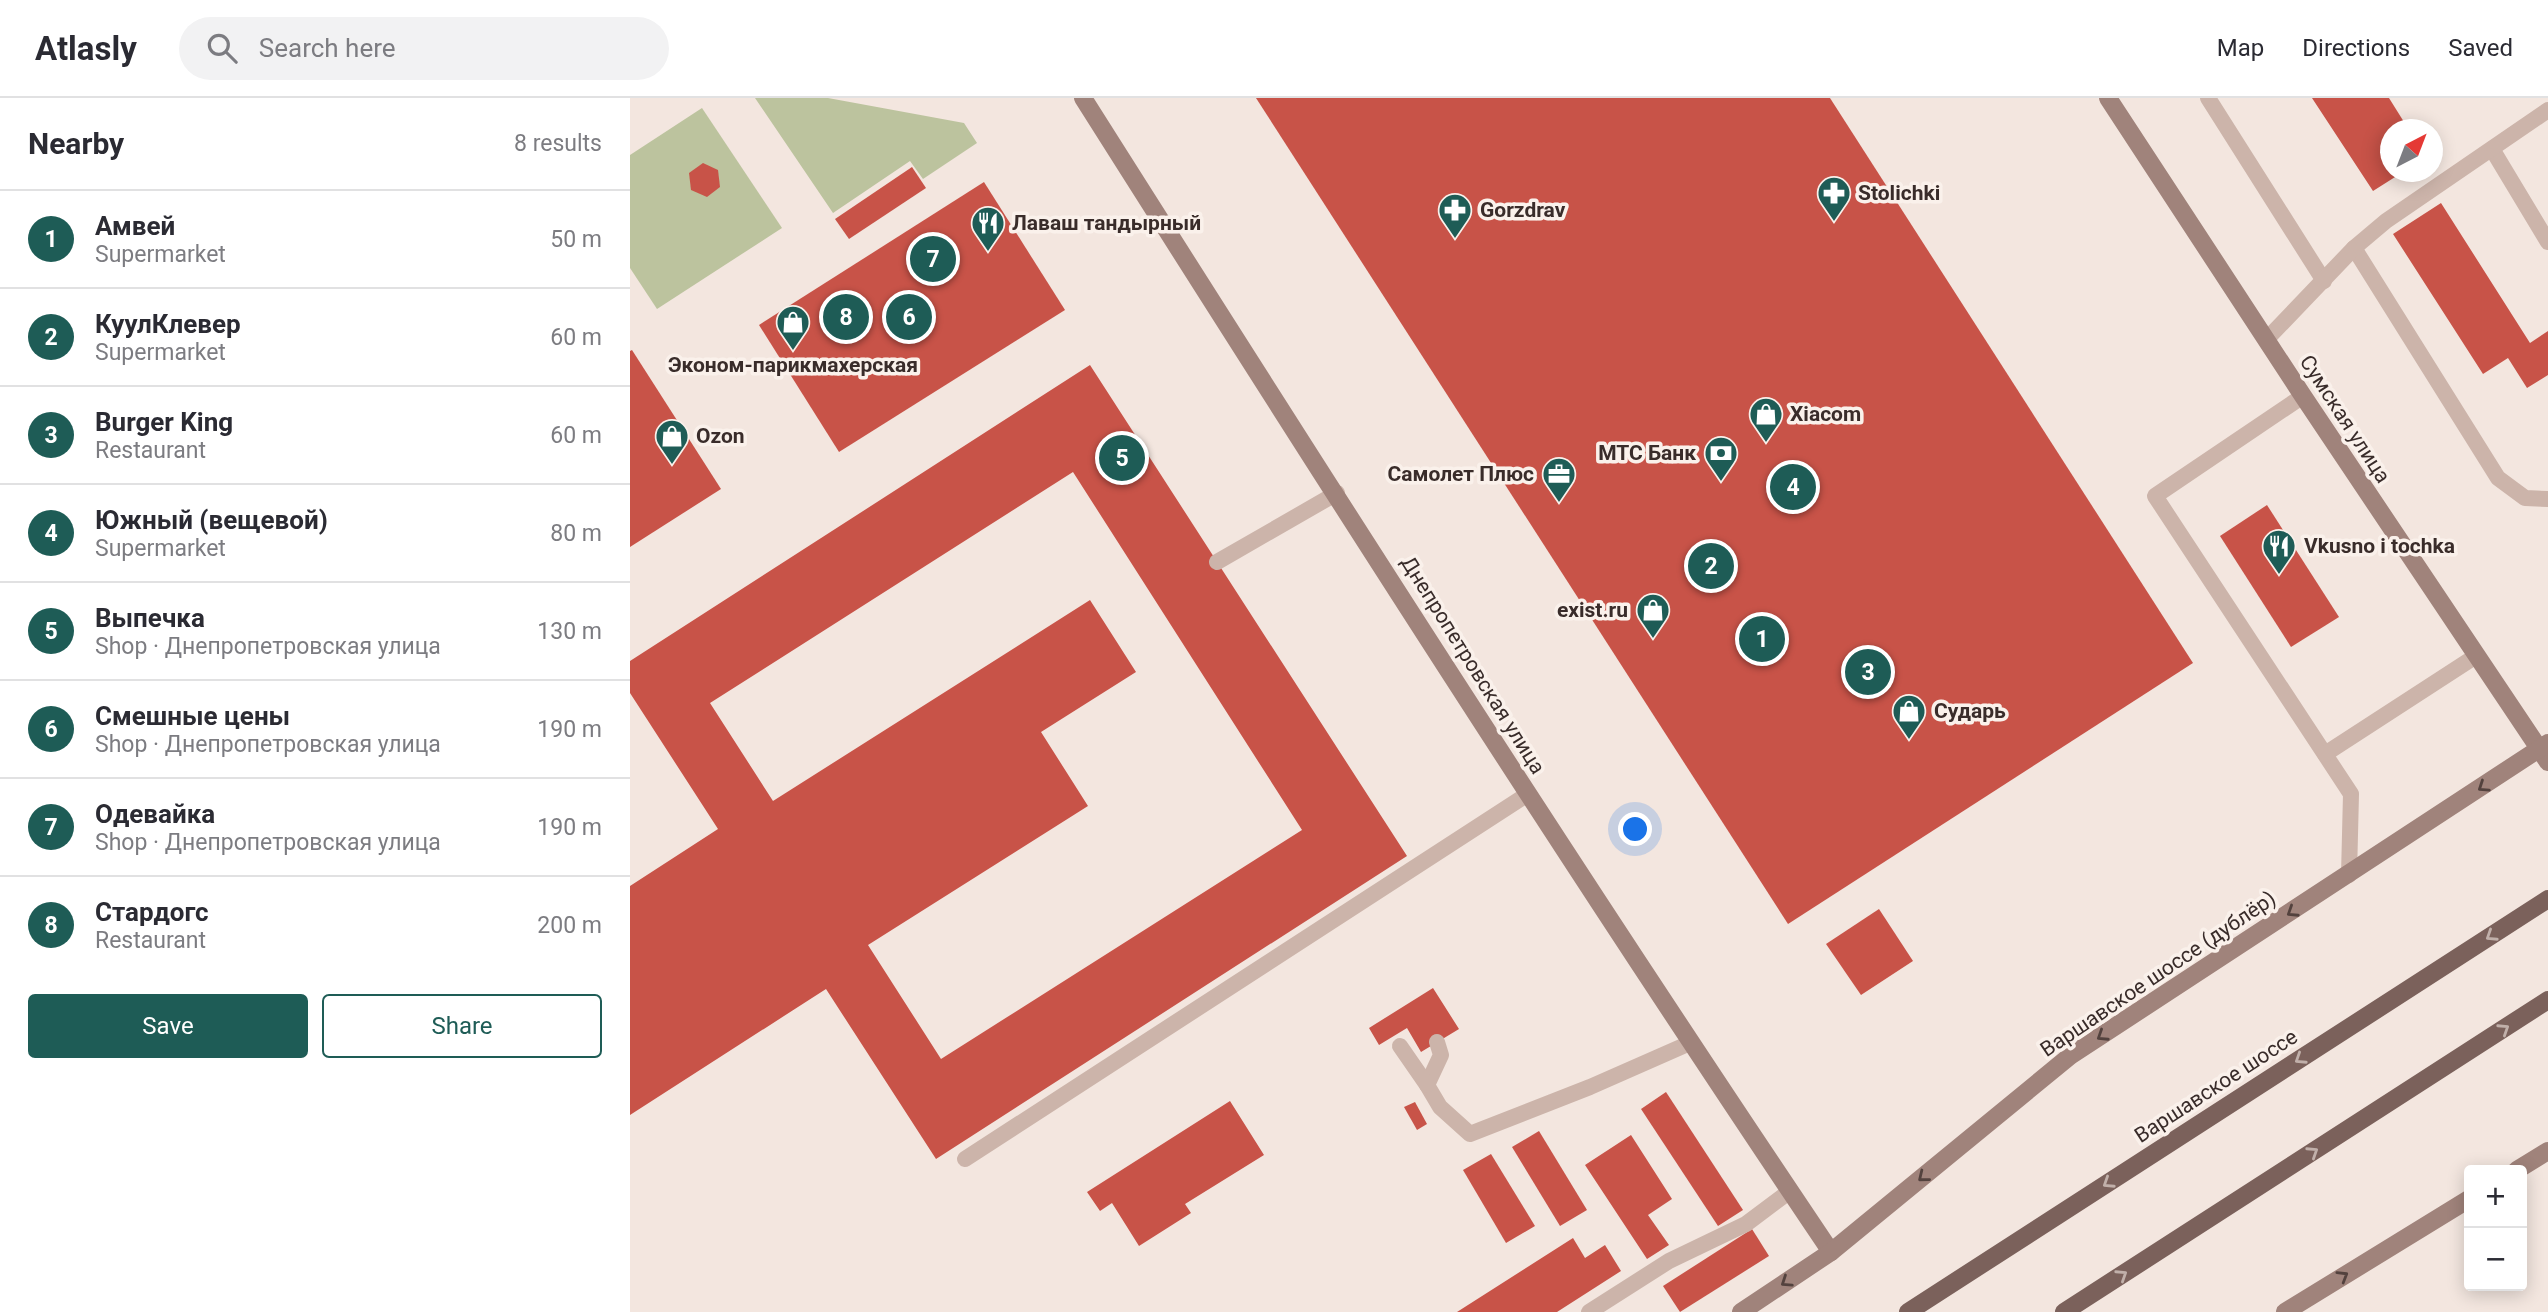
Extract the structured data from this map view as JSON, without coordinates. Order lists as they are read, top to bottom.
{
  "streets": {
    "main road": ["Варшавское шоссе"],
    "street": ["Сумская улица", "Днепропетровская улица", "Варшавское шоссе (дублёр)"]
  },
  "crossings": [
    ["Сумская улица", "Варшавское шоссе (дублёр)"],
    ["Днепропетровская улица", "Варшавское шоссе (дублёр)"]
  ],
  "one_way": ["Варшавское шоссе (дублёр)"],
  "places": {
    "pharmacy": ["Stolichki", "Gorzdrav"],
    "restaurant": ["Лаваш тандырный", "Vkusno i tochka"],
    "shop": [
      "Эконом-парикмахерская",
      "Xiacom",
      "Ozon",
      "exist.ru",
      "Сударь"
    ],
    "bank": ["МТС Банк"],
    "office": ["Самолет Плюс"]
  },
  "north": "top right",
  "page": {
    "header": "Atlasly",
    "search": "Search here",
    "nav": ["Map", "Directions", "Saved"],
    "heading": ["Nearby", "8 results"],
    "list": [
      {
        "mark": "1",
        "name": "Амвей",
        "note": "Supermarket",
        "value": "50 m"
      },
      {
        "mark": "2",
        "name": "КуулКлевер",
        "note": "Supermarket",
        "value": "60 m"
      },
      {
        "mark": "3",
        "name": "Burger King",
        "note": "Restaurant",
        "value": "60 m"
      },
      {
        "mark": "4",
        "name": "Южный (вещевой)",
        "note": "Supermarket",
        "value": "80 m"
      },
      {
        "mark": "5",
        "name": "Выпечка",
        "note": "Shop · Днепропетровская улица",
        "value": "130 m"
      },
      {
        "mark": "6",
        "name": "Смешные цены",
        "note": "Shop · Днепропетровская улица",
        "value": "190 m"
      },
      {
        "mark": "7",
        "name": "Одевайка",
        "note": "Shop · Днепропетровская улица",
        "value": "190 m"
      },
      {
        "mark": "8",
        "name": "Стардогс",
        "note": "Restaurant",
        "value": "200 m"
      }
    ],
    "pins": [
      "7",
      "6",
      "8",
      "5",
      "4",
      "2",
      "1",
      "3"
    ],
    "buttons": ["Save", "Share"],
    "map_buttons": ["+", "−"]
  }
}
